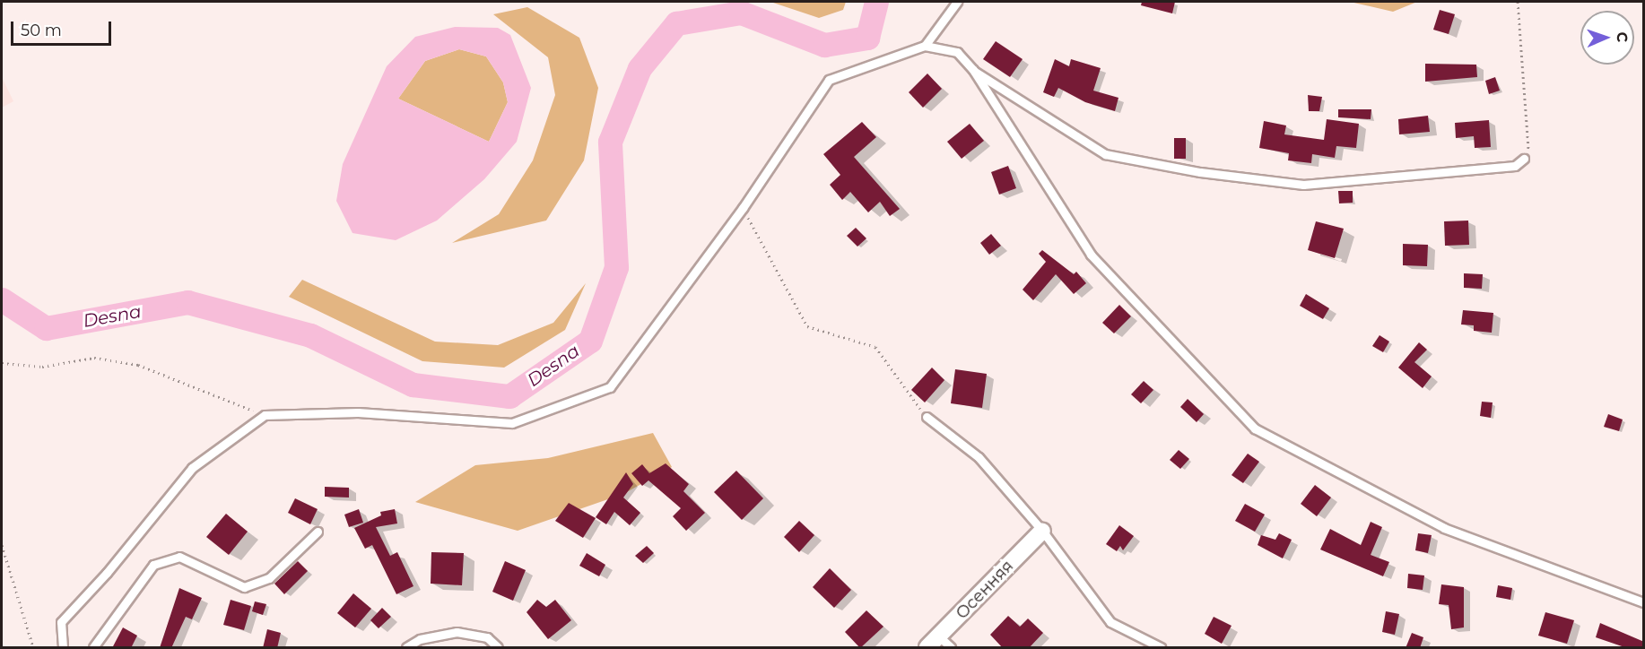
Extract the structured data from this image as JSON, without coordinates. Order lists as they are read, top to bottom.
{
  "streets": {
    "street": ["Осенняя"]
  },
  "water": ["Desna"],
  "scale_bar": "50 m",
  "north": "right"
}
